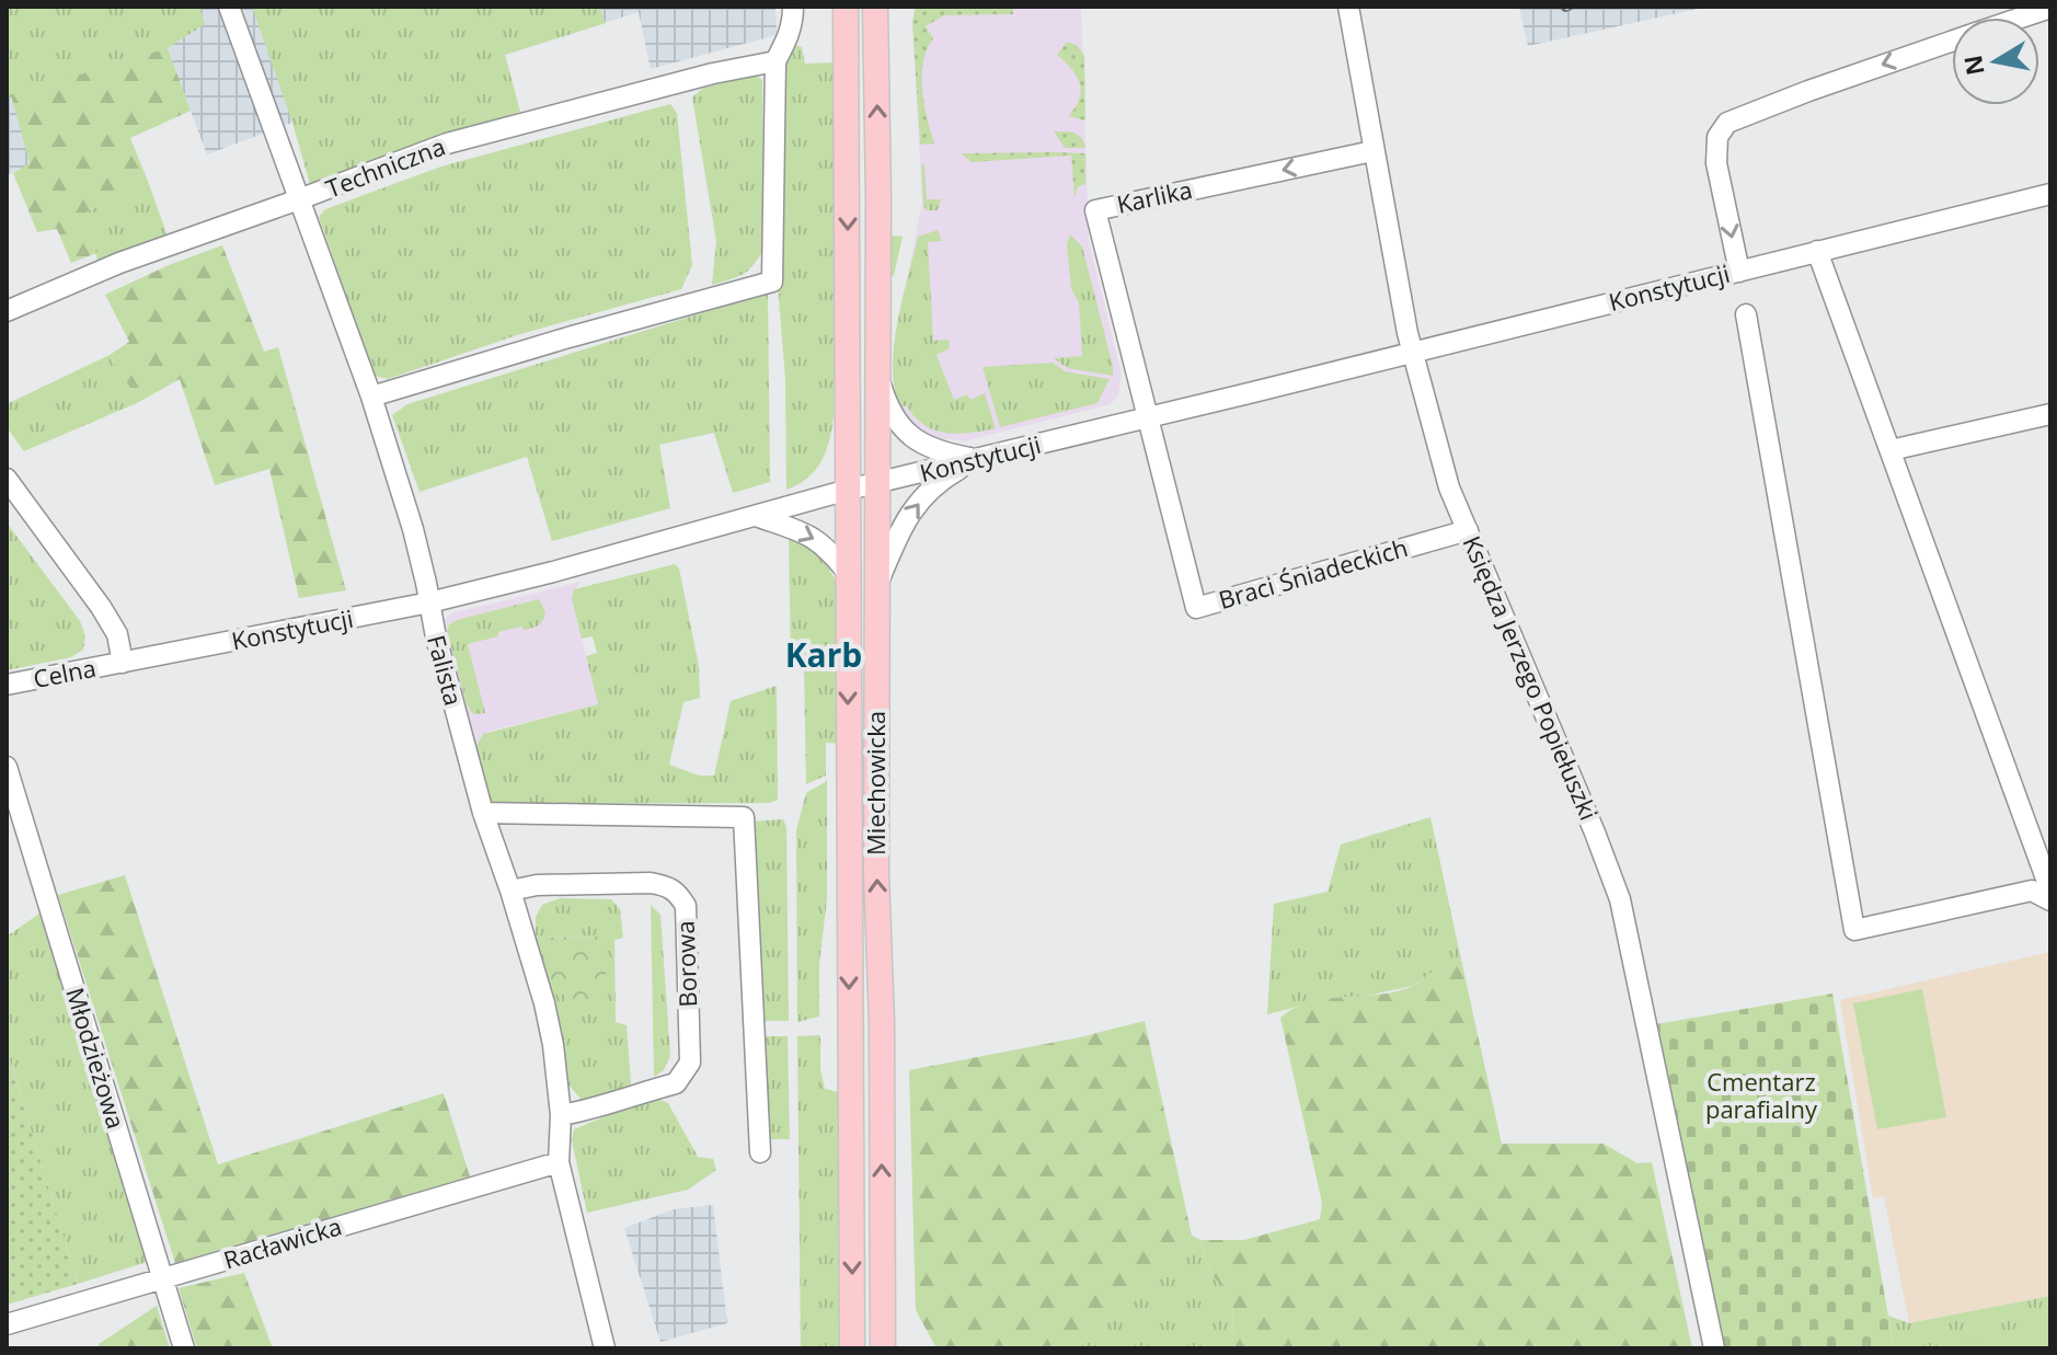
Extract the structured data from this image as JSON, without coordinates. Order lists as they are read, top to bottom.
{
  "streets": {
    "main road": ["Miechowicka"],
    "street": [
      "Techniczna",
      "Karlika",
      "Konstytucji",
      "Braci Śniadeckich",
      "Falista",
      "Celna",
      "Księdza Jerzego Popiełuszki",
      "Borowa",
      "Młodzieżowa",
      "Racławicka"
    ]
  },
  "crossings": [
    ["Techniczna", "Falista"],
    ["Karlika", "Konstytucji"],
    ["Karlika", "Braci Śniadeckich"],
    ["Karlika", "Księdza Jerzego Popiełuszki"],
    ["Konstytucji", "Braci Śniadeckich"],
    ["Konstytucji", "Falista"],
    ["Konstytucji", "Celna"],
    ["Konstytucji", "Księdza Jerzego Popiełuszki"],
    ["Konstytucji", "Miechowicka"],
    ["Braci Śniadeckich", "Księdza Jerzego Popiełuszki"],
    ["Falista", "Borowa"],
    ["Falista", "Racławicka"],
    ["Młodzieżowa", "Racławicka"]
  ],
  "districts": ["Karb"],
  "parks": ["Cmentarz parafialny"],
  "north": "left"
}
